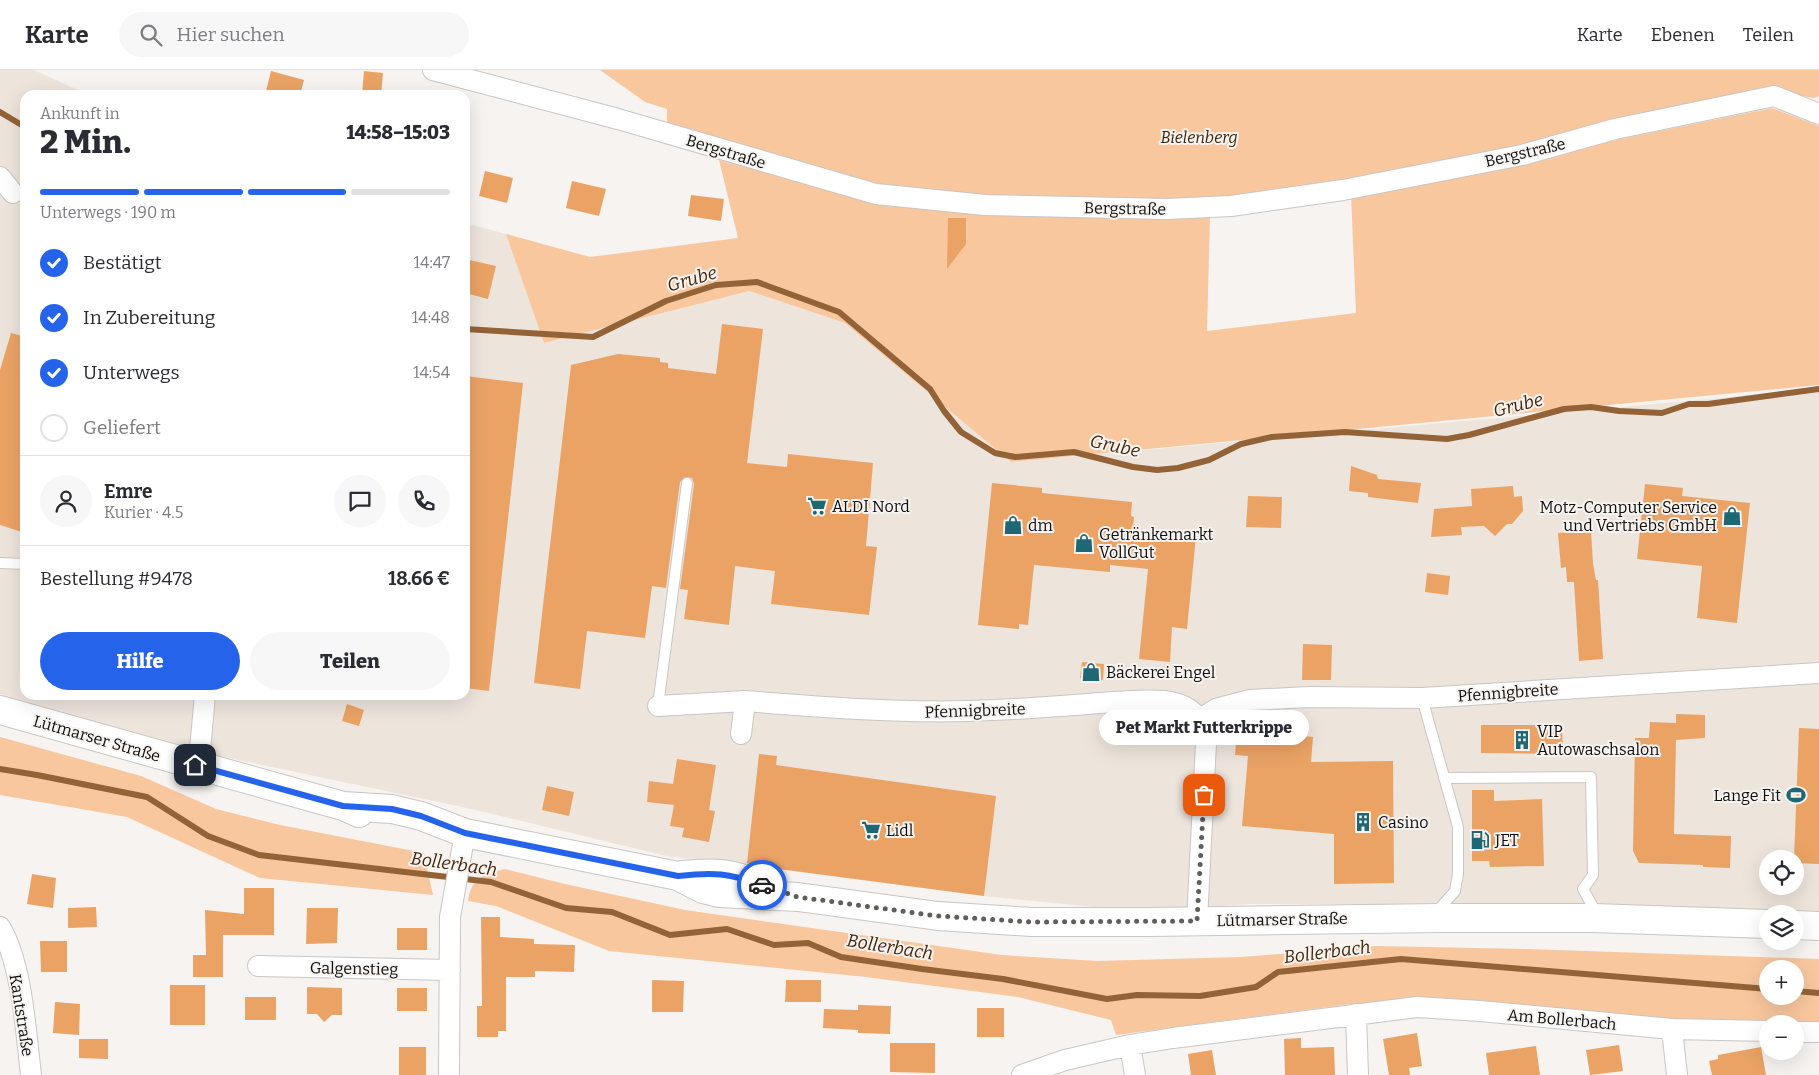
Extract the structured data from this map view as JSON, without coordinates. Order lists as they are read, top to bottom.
{
  "streets": {
    "main road": ["Lütmarser Straße"],
    "street": [
      "Bergstraße",
      "Pfennigbreite",
      "Galgenstieg",
      "Kantstraße",
      "Am Bollerbach"
    ]
  },
  "water": ["Grube", "Bollerbach"],
  "parks": ["Bielenberg"],
  "places": {
    "supermarket": ["ALDI Nord", "Lidl"],
    "shop": [
      "Motz-Computer Service und Vertriebs GmbH",
      "dm",
      "Getränkemarkt VollGut",
      "Bäckerei Engel"
    ],
    "building": ["VIP Autowaschsalon", "Casino"],
    "other": ["Pet Markt Futterkrippe"],
    "sports": ["Lange Fit"],
    "fuel station": ["JET"]
  },
  "page": {
    "header": "Karte",
    "search": "Hier suchen",
    "nav": ["Karte", "Ebenen", "Teilen"],
    "heading": ["2 Min.", "Ankunft in", "14:58–15:03"],
    "panel": [
      "Emre",
      "Kurier · 4.5",
      "Bestellung #9478",
      "18.66 €"
    ],
    "bar": "Unterwegs · 190 m",
    "list": [
      ["Bestätigt", "14:47"],
      ["In Zubereitung", "14:48"],
      ["Unterwegs", "14:54"],
      "Geliefert"
    ],
    "buttons": ["Hilfe", "Teilen"],
    "bubble": "Pet Markt Futterkrippe",
    "map_buttons": ["+", "−"]
  }
}
